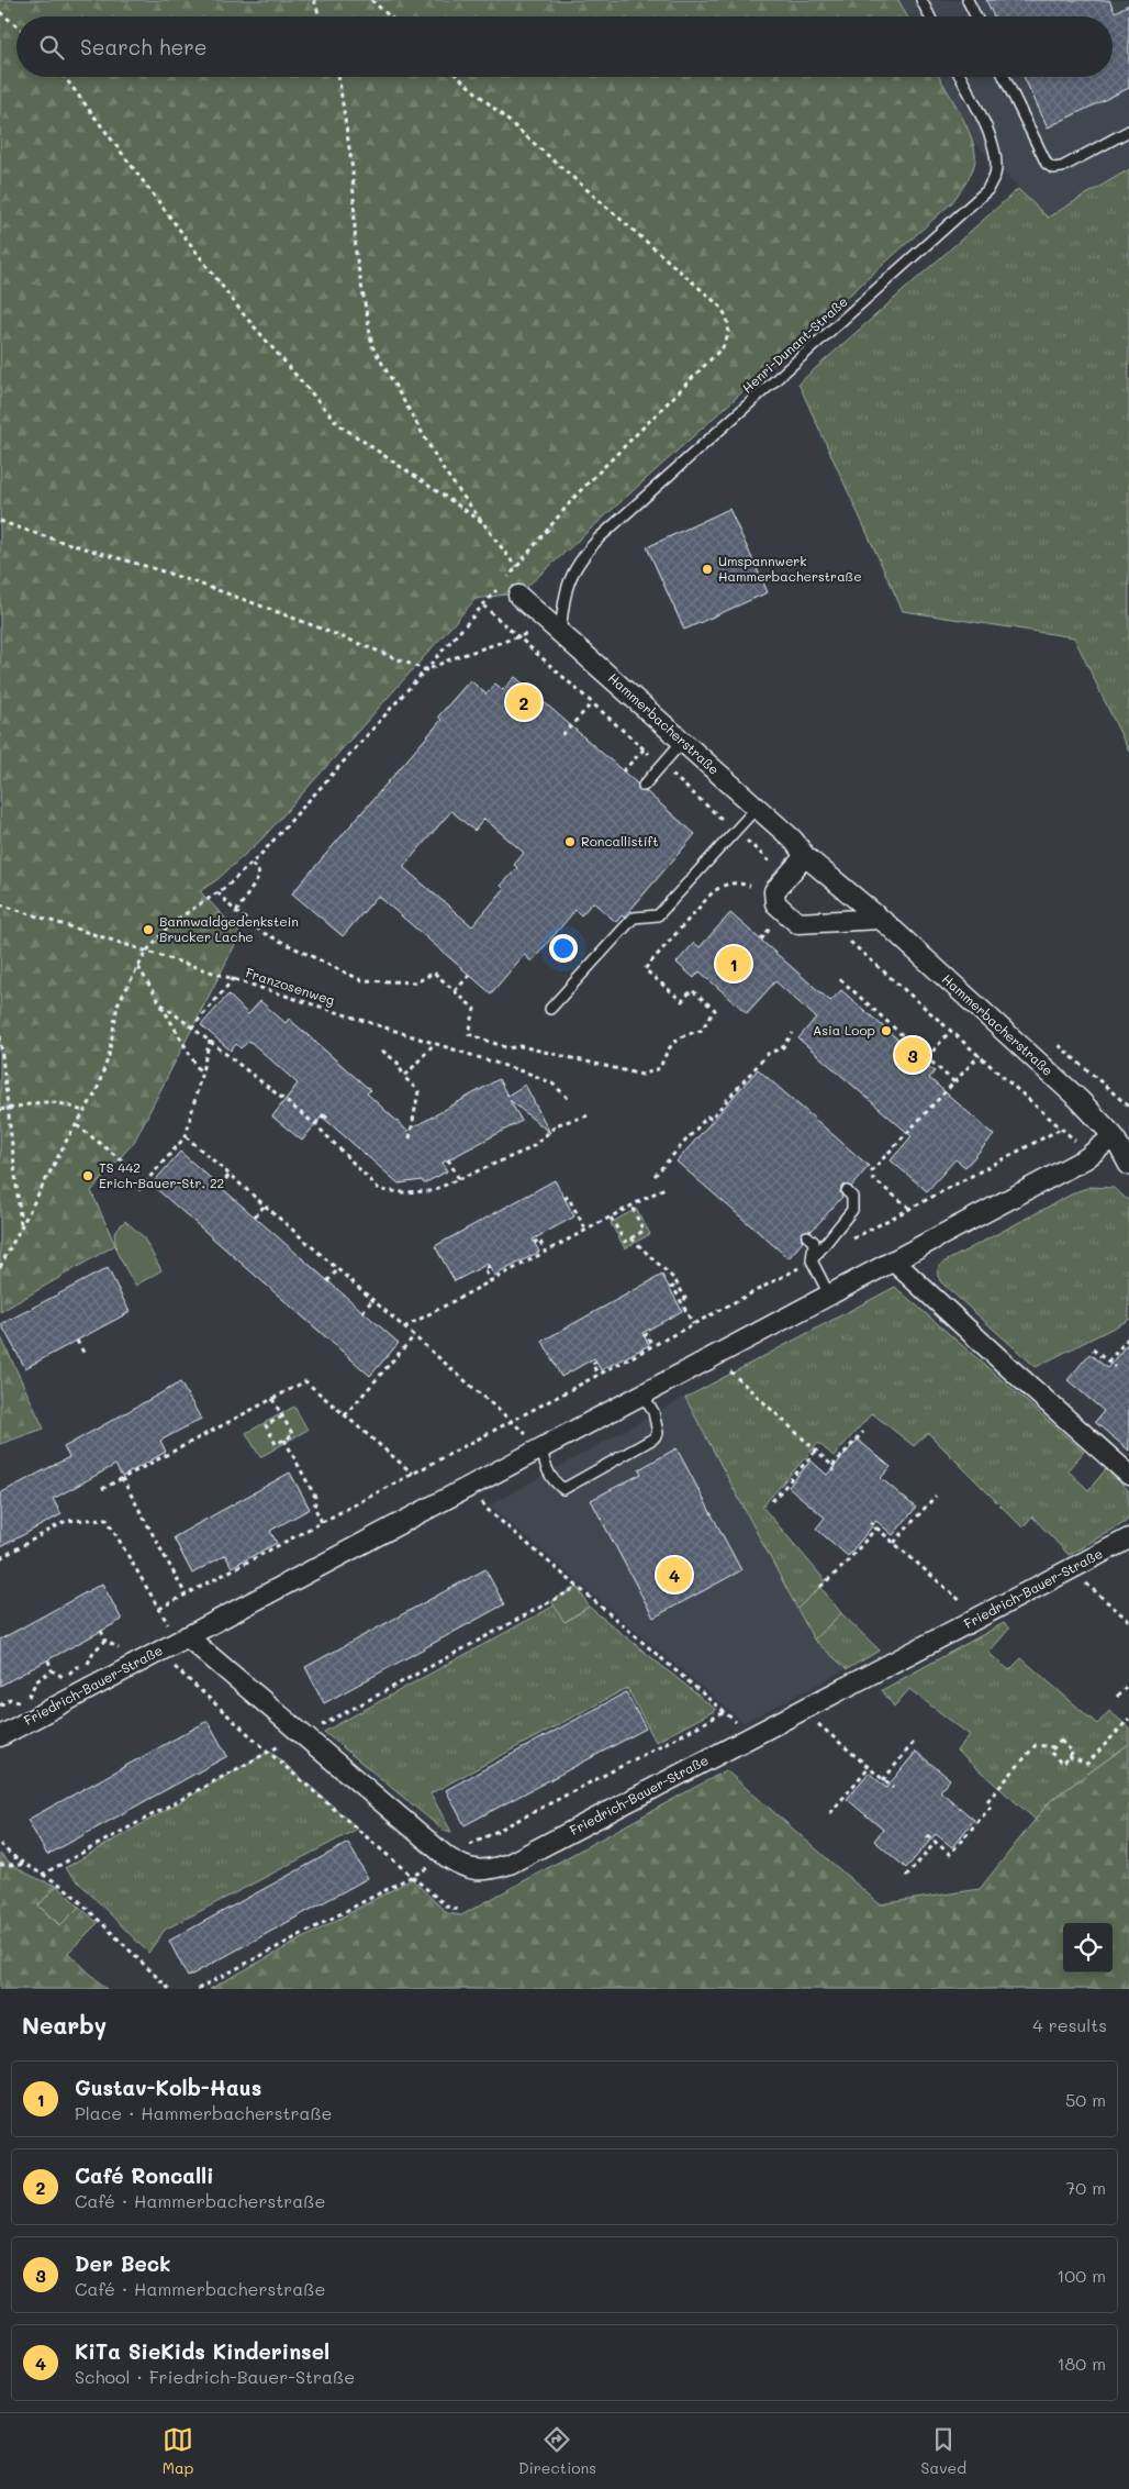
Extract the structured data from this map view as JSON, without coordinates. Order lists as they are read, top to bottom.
{
  "streets": {
    "street": ["Hammerbacherstraße", "Friedrich-Bauer-Straße"],
    "lane": ["Henri-Dunant-Straße"],
    "path": ["Franzosenweg"]
  },
  "crossings": [
    ["Henri-Dunant-Straße", "Hammerbacherstraße"],
    ["Hammerbacherstraße", "Friedrich-Bauer-Straße"]
  ],
  "places": [
    "Umspannwerk Hammerbacherstraße",
    "Roncallistift",
    "Bannwaldgedenkstein Brucker Lache",
    "Asia Loop",
    "TS 442 Erich-Bauer-Str. 22"
  ],
  "page": {
    "search": "Search here",
    "pins": [
      "2",
      "1",
      "3",
      "4"
    ],
    "heading": ["Nearby", "4 results"],
    "list": [
      {
        "mark": "1",
        "name": "Gustav-Kolb-Haus",
        "note": "Place · Hammerbacherstraße",
        "value": "50 m"
      },
      {
        "mark": "2",
        "name": "Café Roncalli",
        "note": "Café · Hammerbacherstraße",
        "value": "70 m"
      },
      {
        "mark": "3",
        "name": "Der Beck",
        "note": "Café · Hammerbacherstraße",
        "value": "100 m"
      },
      {
        "mark": "4",
        "name": "KiTa SieKids Kinderinsel",
        "note": "School · Friedrich-Bauer-Straße",
        "value": "180 m"
      }
    ],
    "nav": ["Map", "Directions", "Saved"]
  }
}
